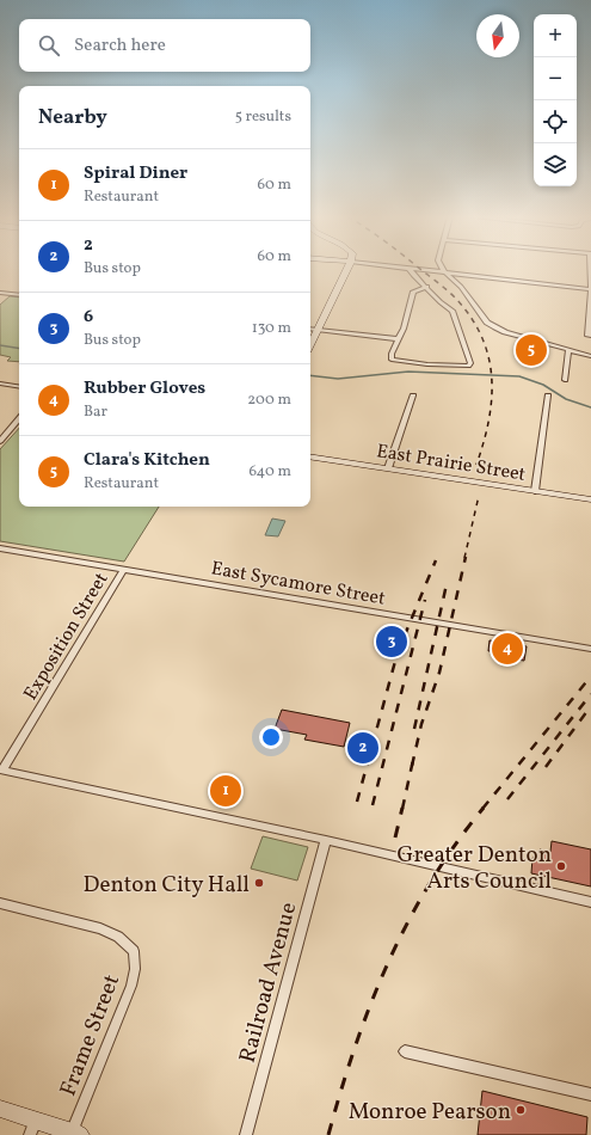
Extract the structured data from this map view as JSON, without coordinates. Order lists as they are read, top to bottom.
{
  "streets": {
    "street": [
      "East Prairie Street",
      "East Sycamore Street",
      "Exposition Street",
      "Railroad Avenue",
      "Frame Street"
    ]
  },
  "crossings": [
    ["East Sycamore Street", "Exposition Street"]
  ],
  "places": ["Greater Denton Arts Council", "Denton City Hall", "Monroe Pearson"],
  "north": "bottom",
  "page": {
    "map_buttons": ["+", "−"],
    "search": "Search here",
    "heading": ["Nearby", "5 results"],
    "list": [
      {
        "mark": "1",
        "name": "Spiral Diner",
        "note": "Restaurant",
        "value": "60 m"
      },
      {
        "mark": "2",
        "name": "2",
        "note": "Bus stop",
        "value": "60 m"
      },
      {
        "mark": "3",
        "name": "6",
        "note": "Bus stop",
        "value": "130 m"
      },
      {
        "mark": "4",
        "name": "Rubber Gloves",
        "note": "Bar",
        "value": "200 m"
      },
      {
        "mark": "5",
        "name": "Clara's Kitchen",
        "note": "Restaurant",
        "value": "640 m"
      }
    ],
    "pins": [
      "5",
      "3",
      "4",
      "2",
      "1"
    ]
  }
}
